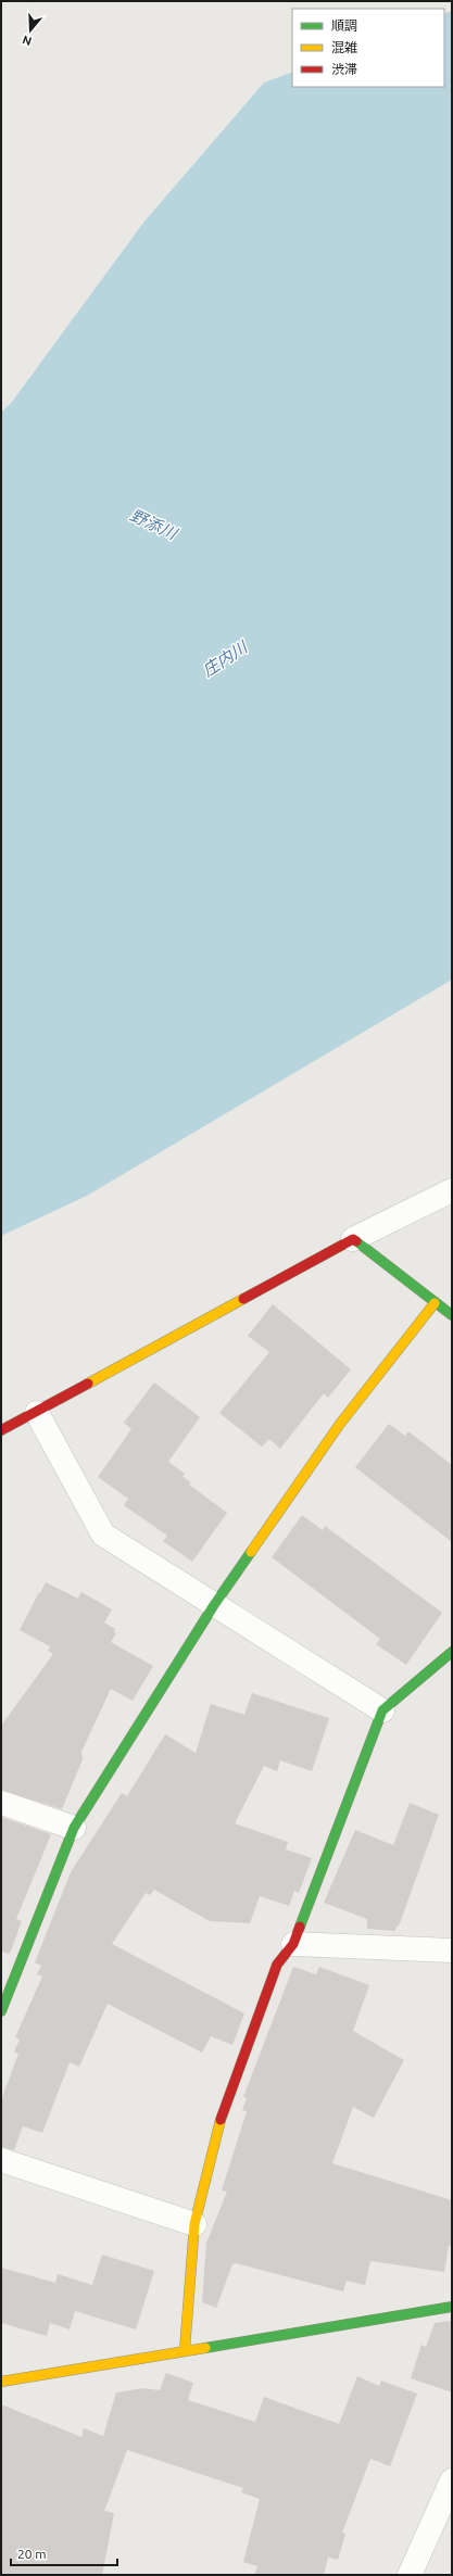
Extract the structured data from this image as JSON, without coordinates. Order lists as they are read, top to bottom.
{
  "water": ["野添川", "庄内川"],
  "legend": ["順調", "混雑", "渋滞"],
  "scale_bar": "20 m",
  "north": "bottom"
}
